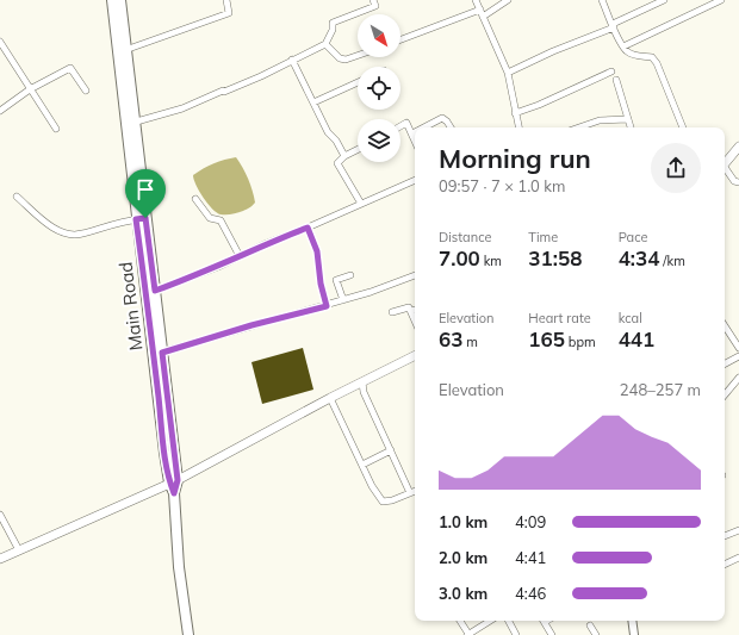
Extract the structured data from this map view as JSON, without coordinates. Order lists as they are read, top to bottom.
{
  "streets": {
    "main road": ["Main Road"]
  },
  "north": "bottom right",
  "page": {
    "heading": ["Morning run", "09:57 · 7 × 1.0 km"],
    "stats": [
      ["Distance", "7.00 km"],
      ["Time", "31:58"],
      ["Pace", "4:34 /km"],
      ["Elevation", "63 m"],
      ["Heart rate", "165 bpm"],
      ["kcal", "441"]
    ],
    "chart": ["Elevation", "248–257 m"],
    "list": [
      {
        "name": "1.0 km",
        "note": "4:09"
      },
      {
        "name": "2.0 km",
        "note": "4:41"
      },
      {
        "name": "3.0 km",
        "note": "4:46"
      }
    ]
  }
}
